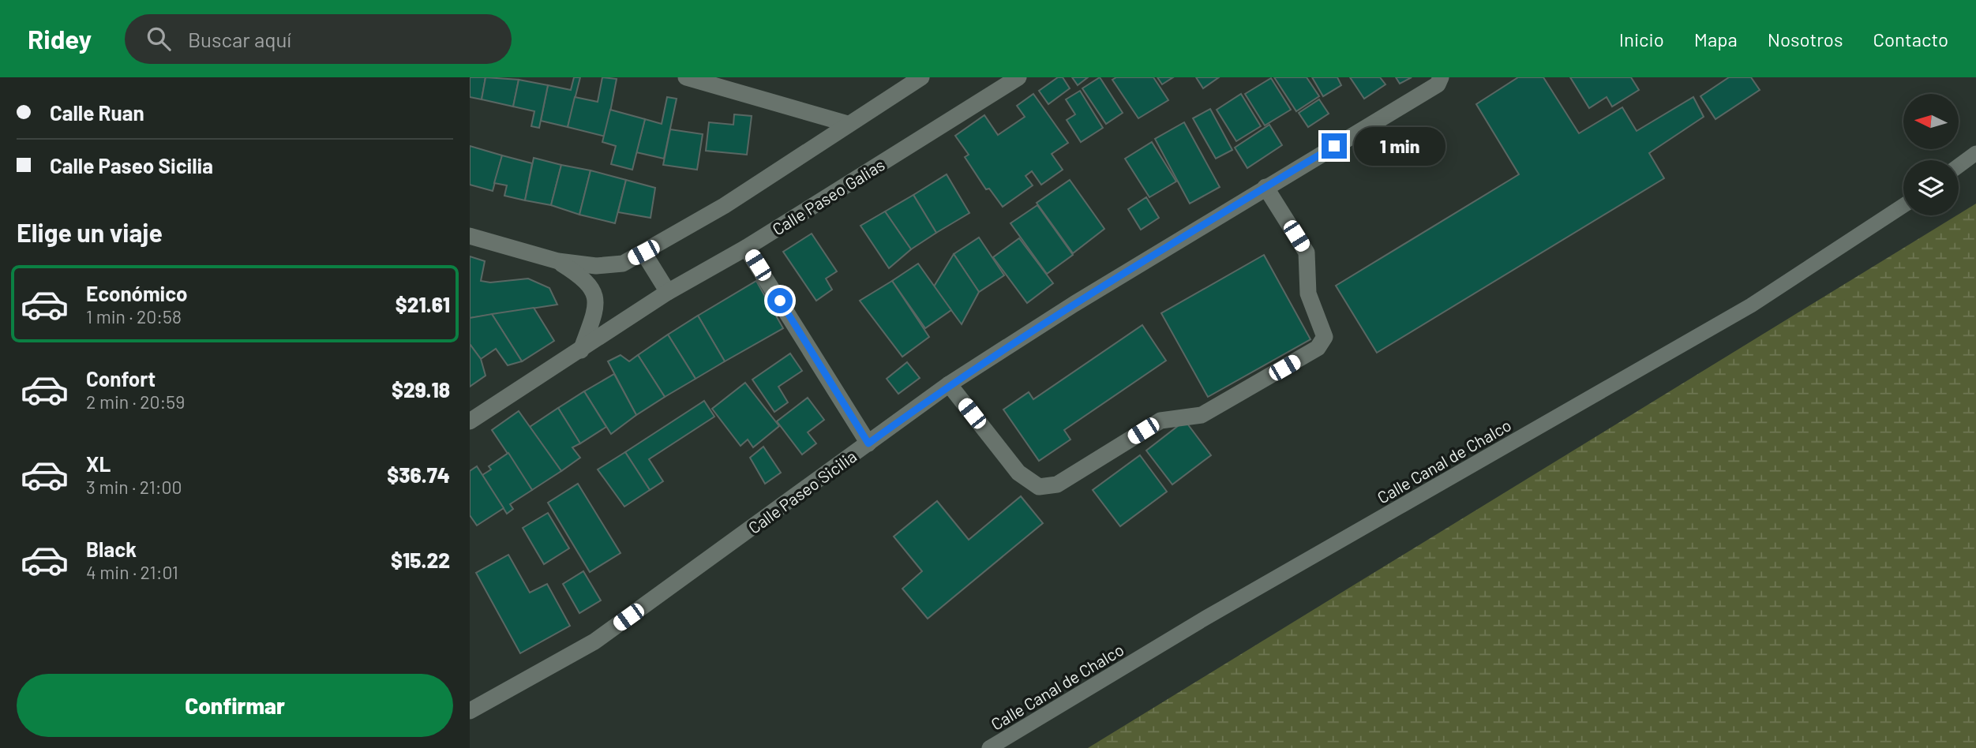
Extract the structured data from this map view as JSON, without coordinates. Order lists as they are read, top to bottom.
{
  "streets": {
    "street": ["Calle Paseo Galias", "Calle Paseo Sicilia"],
    "lane": ["Calle Canal de Chalco"]
  },
  "north": "left",
  "page": {
    "header": "Ridey",
    "search": "Buscar aquí",
    "nav": [
      "Inicio",
      "Mapa",
      "Nosotros",
      "Contacto"
    ],
    "banner": ["Calle Ruan", "Calle Paseo Sicilia"],
    "bubble": "1 min",
    "heading": "Elige un viaje",
    "list": [
      {
        "name": "Económico",
        "note": "1 min · 20:58",
        "value": "$21.61"
      },
      {
        "name": "Confort",
        "note": "2 min · 20:59",
        "value": "$29.18"
      },
      {
        "name": "XL",
        "note": "3 min · 21:00",
        "value": "$36.74"
      },
      {
        "name": "Black",
        "note": "4 min · 21:01",
        "value": "$15.22"
      }
    ],
    "buttons": "Confirmar"
  }
}
